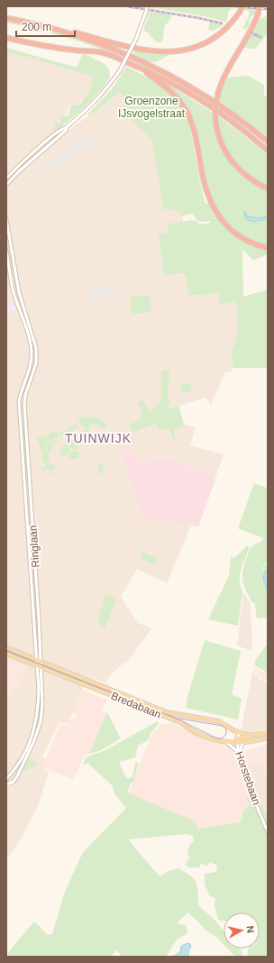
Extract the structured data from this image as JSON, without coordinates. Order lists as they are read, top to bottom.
{
  "streets": {
    "main road": ["Bredabaan"],
    "street": ["Ringlaan", "Horstebaan"]
  },
  "crossings": [
    ["Ringlaan", "Bredabaan"],
    ["Bredabaan", "Horstebaan"]
  ],
  "districts": ["TUINWIJK"],
  "parks": ["Groenzone IJsvogelstraat"],
  "scale_bar": "200 m",
  "north": "right"
}
